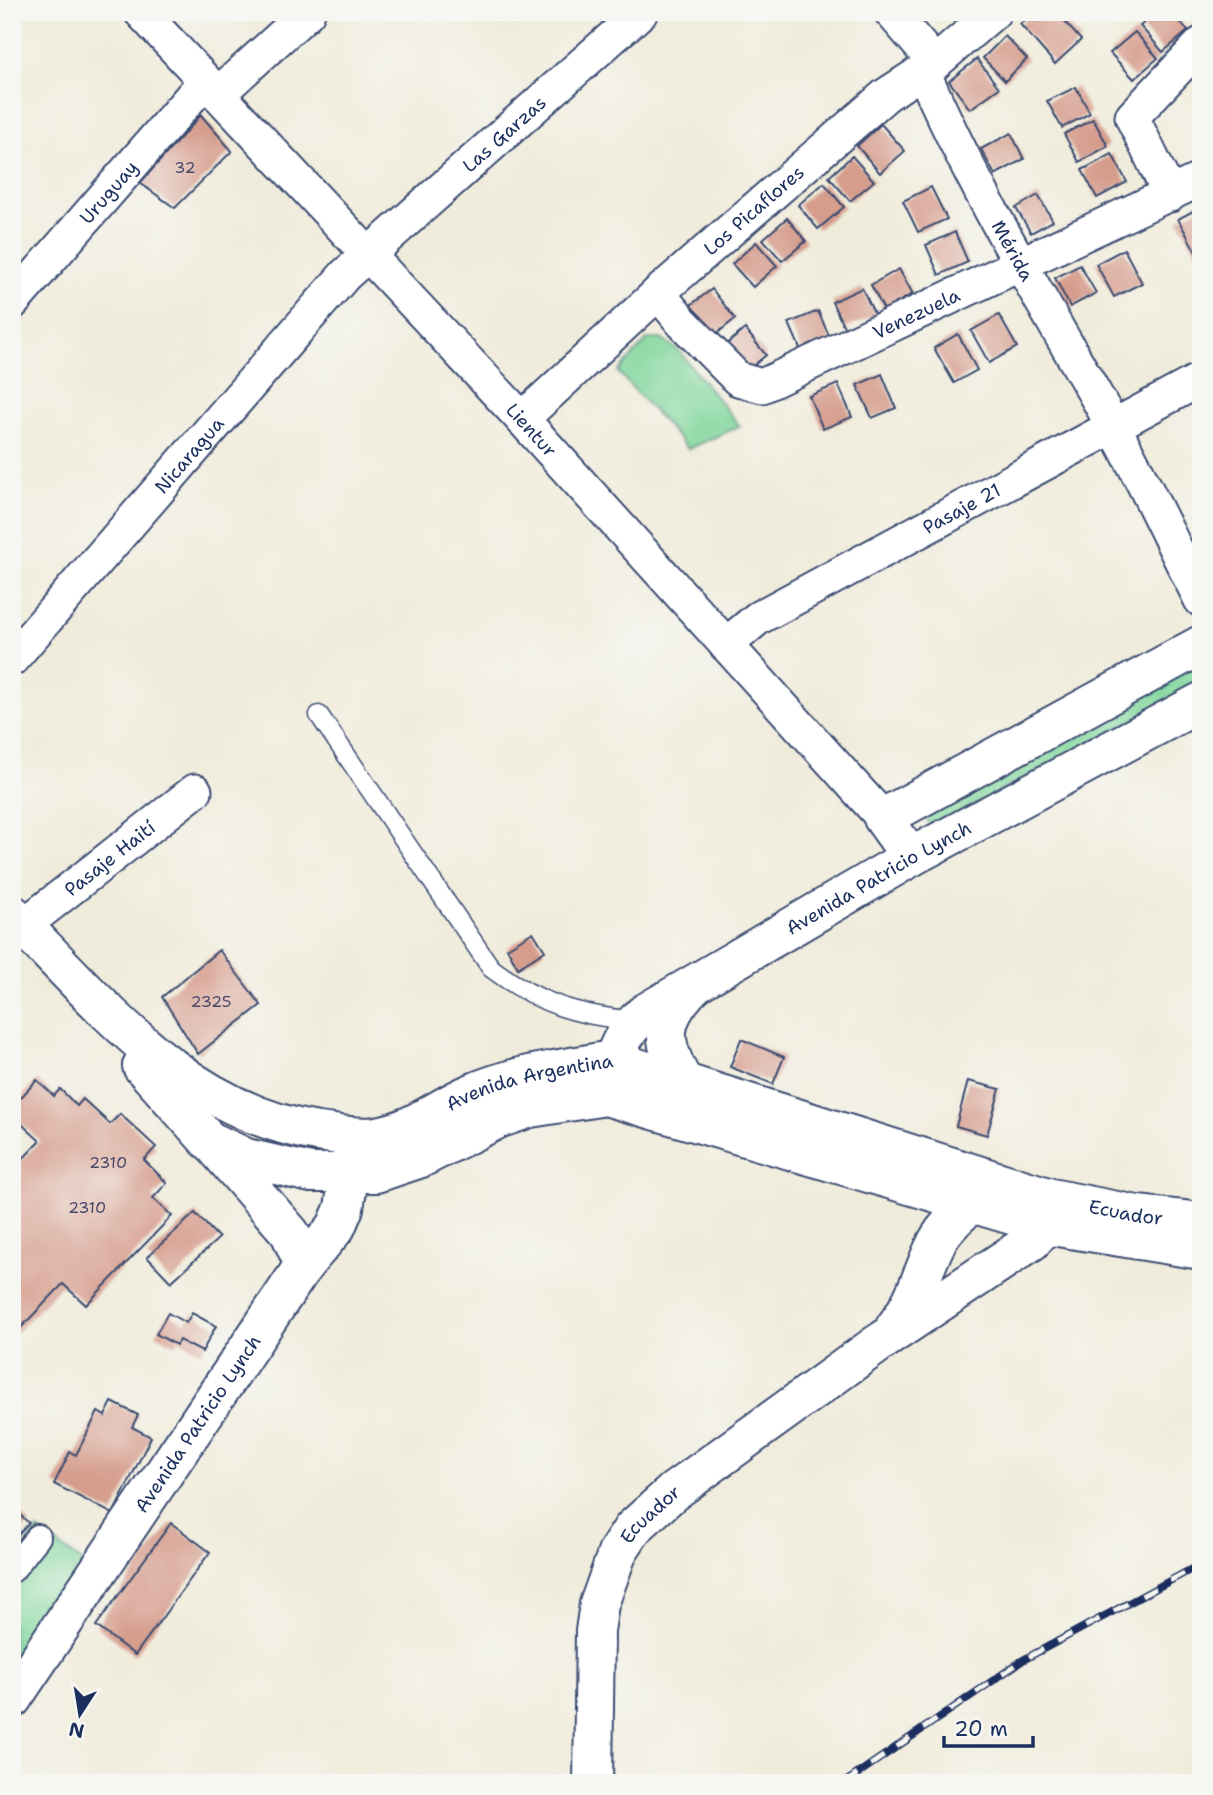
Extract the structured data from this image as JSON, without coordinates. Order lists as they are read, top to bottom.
{
  "streets": {
    "main road": [
      "Lientur",
      "Avenida Patricio Lynch",
      "Avenida Argentina",
      "Ecuador"
    ],
    "street": [
      "Las Garzas",
      "Uruguay",
      "Los Picaflores",
      "Mérida",
      "Venezuela",
      "Nicaragua",
      "Pasaje 21",
      "Pasaje Haití"
    ]
  },
  "crossings": [
    ["Las Garzas", "Lientur"],
    ["Las Garzas", "Nicaragua"],
    ["Uruguay", "Lientur"],
    ["Los Picaflores", "Mérida"],
    ["Los Picaflores", "Venezuela"],
    ["Los Picaflores", "Lientur"],
    ["Mérida", "Venezuela"],
    ["Mérida", "Pasaje 21"],
    ["Lientur", "Nicaragua"],
    ["Lientur", "Pasaje 21"],
    ["Lientur", "Avenida Patricio Lynch"],
    ["Pasaje Haití", "Avenida Argentina"],
    ["Avenida Patricio Lynch", "Avenida Argentina"],
    ["Avenida Argentina", "Ecuador"]
  ],
  "house_numbers": [
    "32",
    "2325",
    "2310",
    "2310"
  ],
  "scale_bar": "20 m",
  "north": "bottom"
}
